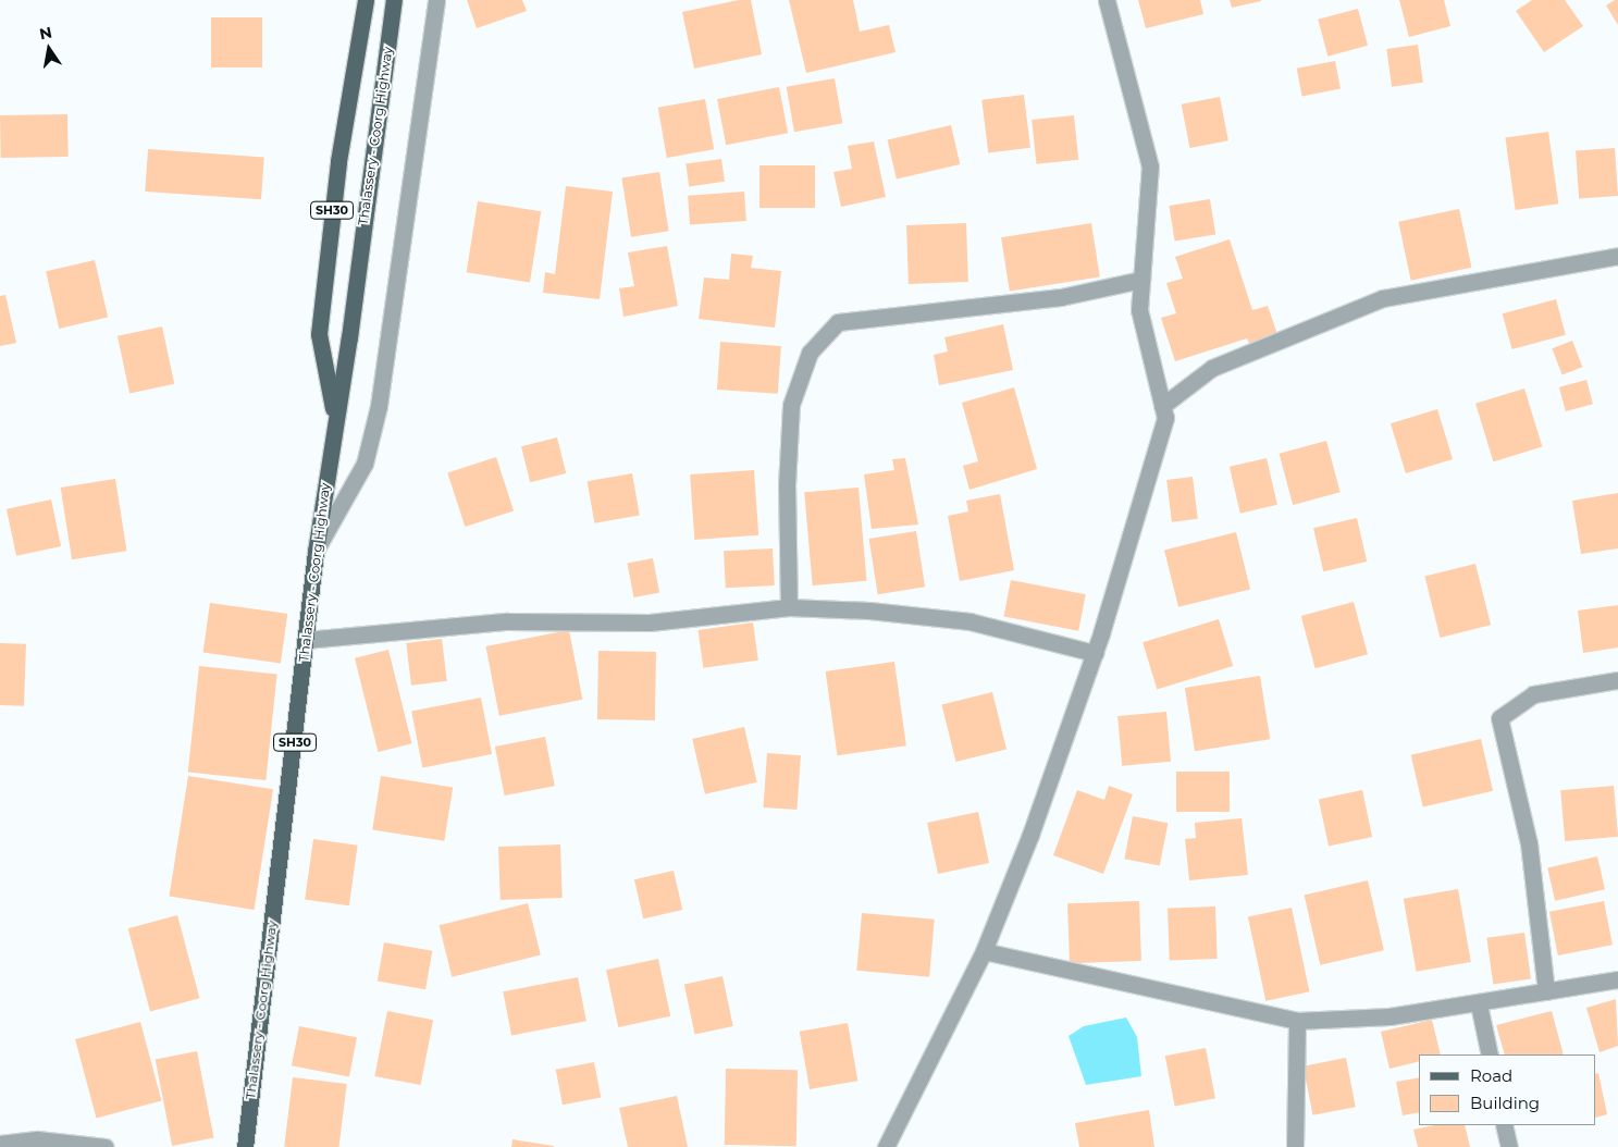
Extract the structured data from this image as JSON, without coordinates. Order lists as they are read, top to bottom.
{
  "streets": {
    "main road": ["Thalassery - Coorg Highway", "SH30"]
  },
  "crossings": [
    ["Thalassery - Coorg Highway", "SH30"]
  ],
  "legend": ["Road", "Building"],
  "north": "top"
}
